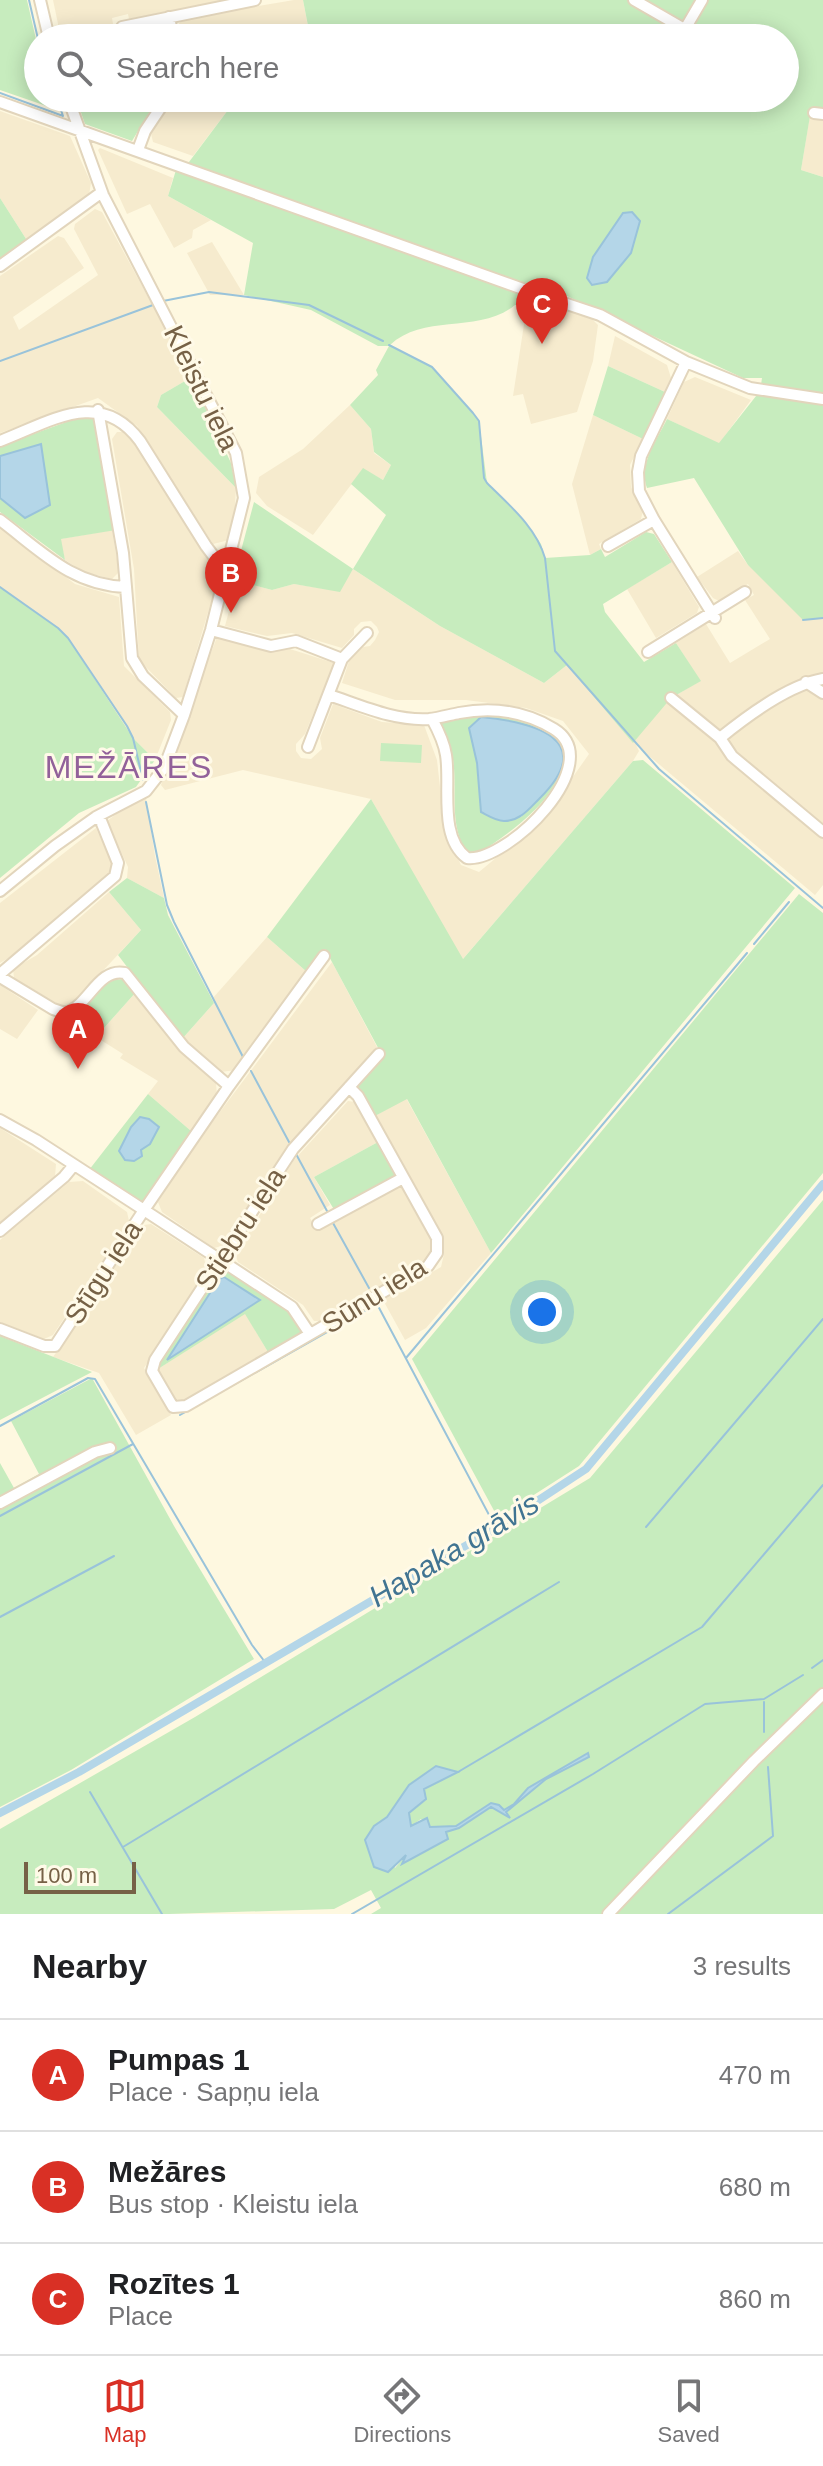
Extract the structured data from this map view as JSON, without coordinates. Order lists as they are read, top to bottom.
{
  "streets": {
    "street": [
      "Kleistu iela",
      "Stiebru iela",
      "Stīgu iela",
      "Sūnu iela"
    ]
  },
  "crossings": [
    ["Stiebru iela", "Sūnu iela"]
  ],
  "districts": ["MEŽĀRES"],
  "water": ["Hapaka grāvis"],
  "scale_bar": "100 m",
  "page": {
    "search": "Search here",
    "pins": ["C", "B", "A"],
    "scale": "100 m",
    "heading": ["Nearby", "3 results"],
    "list": [
      {
        "mark": "A",
        "name": "Pumpas 1",
        "note": "Place · Sapņu iela",
        "value": "470 m"
      },
      {
        "mark": "B",
        "name": "Mežāres",
        "note": "Bus stop · Kleistu iela",
        "value": "680 m"
      },
      {
        "mark": "C",
        "name": "Rozītes 1",
        "note": "Place",
        "value": "860 m"
      }
    ],
    "nav": ["Map", "Directions", "Saved"]
  }
}
